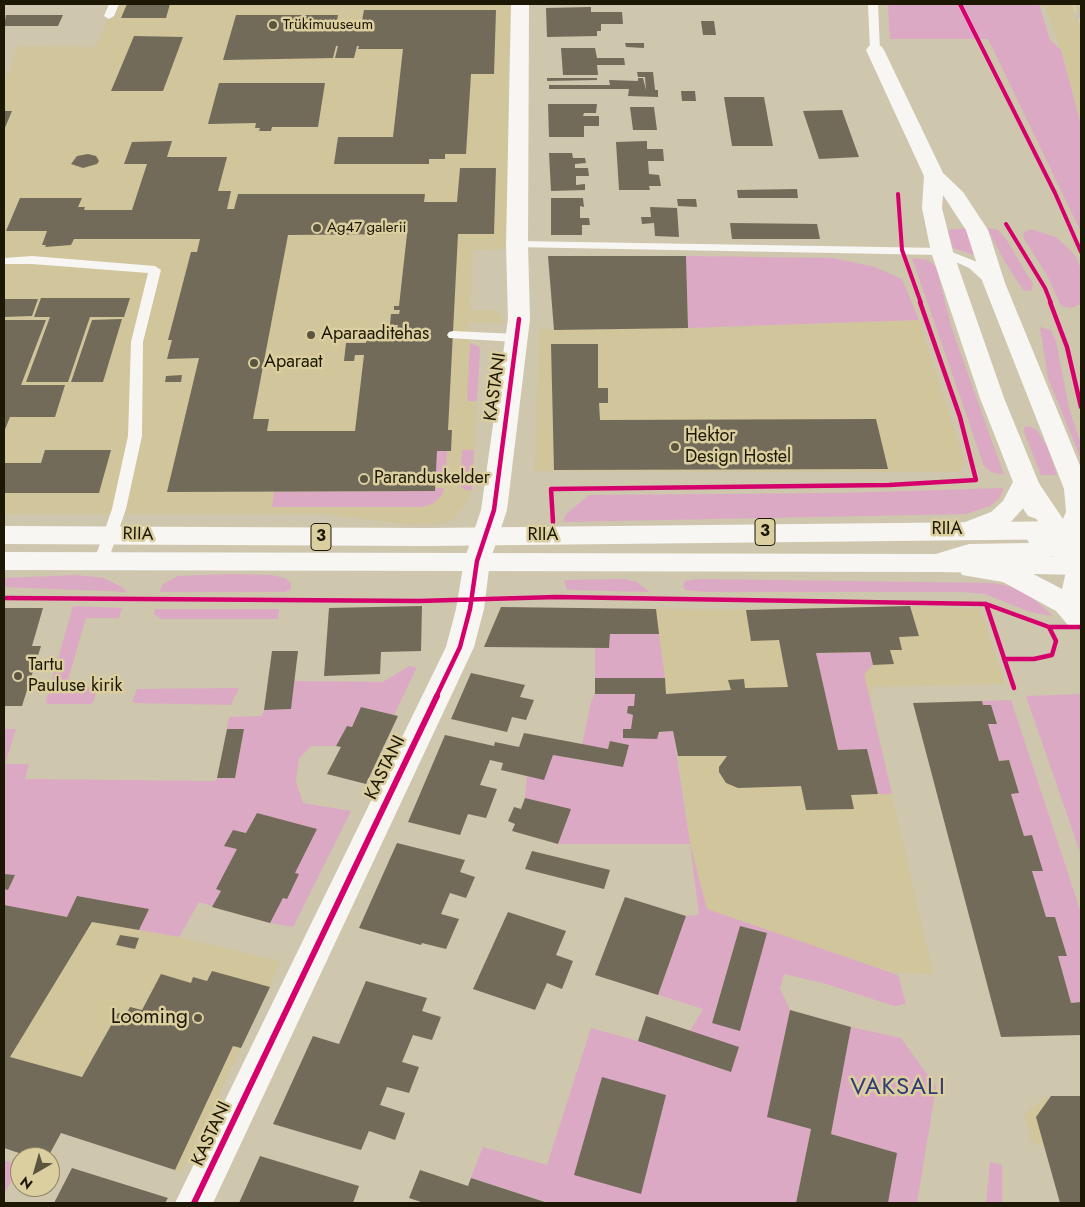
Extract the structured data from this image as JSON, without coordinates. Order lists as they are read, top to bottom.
{
  "streets": {
    "main road": ["KASTANI", "RIIA", "3"]
  },
  "crossings": [
    ["KASTANI", "RIIA"]
  ],
  "districts": ["VAKSALI"],
  "places": [
    "Trükimuuseum",
    "Ag47 galerii",
    "Aparaaditehas",
    "Aparaat",
    "Hektor Design Hostel",
    "Paranduskelder",
    "Tartu Pauluse kirik",
    "Looming"
  ],
  "north": "bottom left"
}
